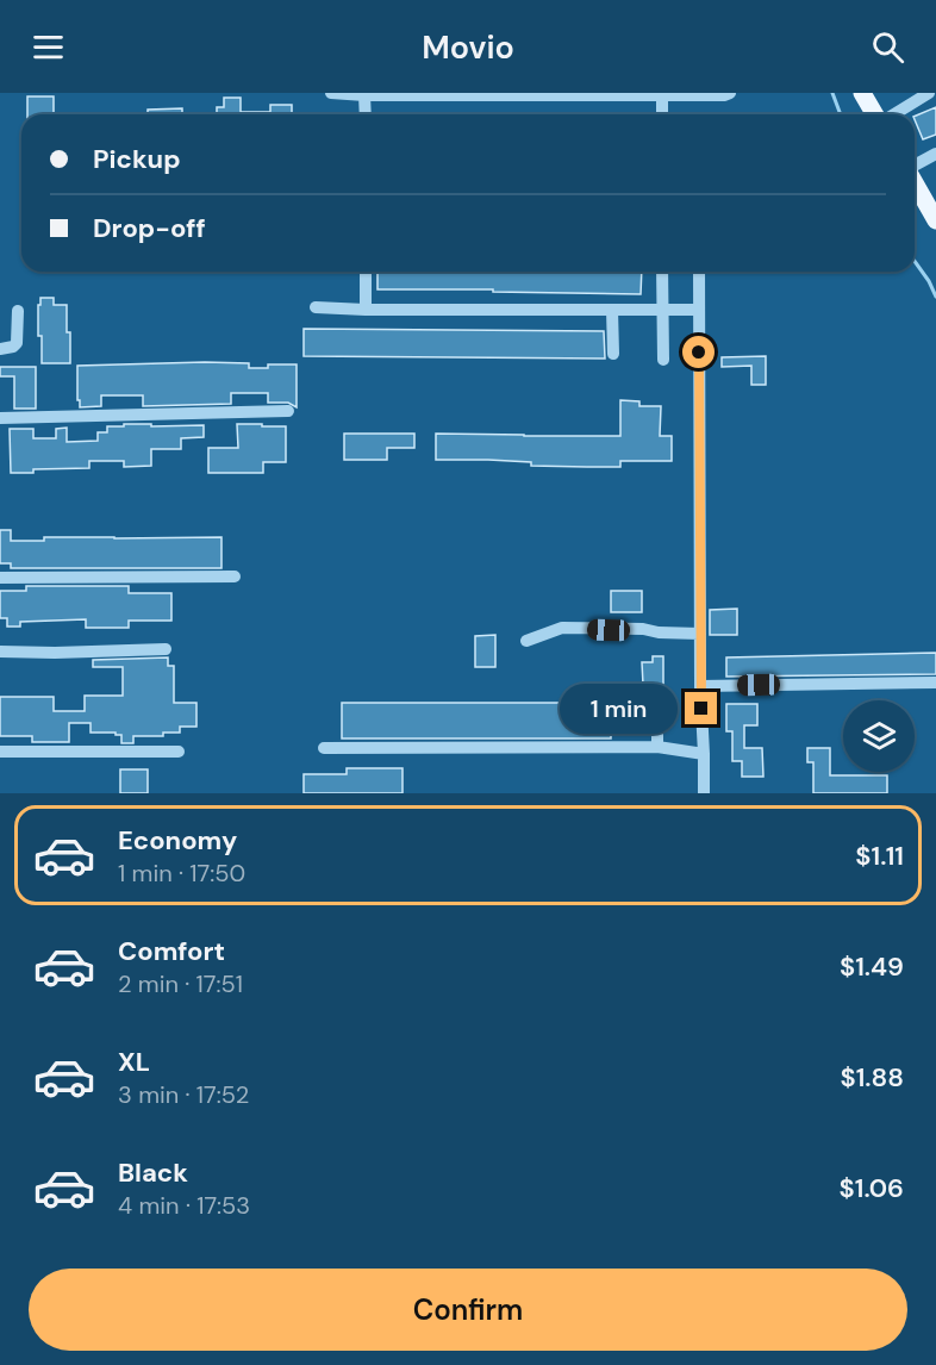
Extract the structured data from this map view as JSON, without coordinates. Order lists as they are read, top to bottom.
{
  "page": {
    "header": "Movio",
    "banner": ["Pickup", "Drop-off"],
    "bubble": "1 min",
    "list": [
      {
        "name": "Economy",
        "note": "1 min · 17:50",
        "value": "$1.11"
      },
      {
        "name": "Comfort",
        "note": "2 min · 17:51",
        "value": "$1.49"
      },
      {
        "name": "XL",
        "note": "3 min · 17:52",
        "value": "$1.88"
      },
      {
        "name": "Black",
        "note": "4 min · 17:53",
        "value": "$1.06"
      }
    ],
    "buttons": "Confirm"
  }
}
